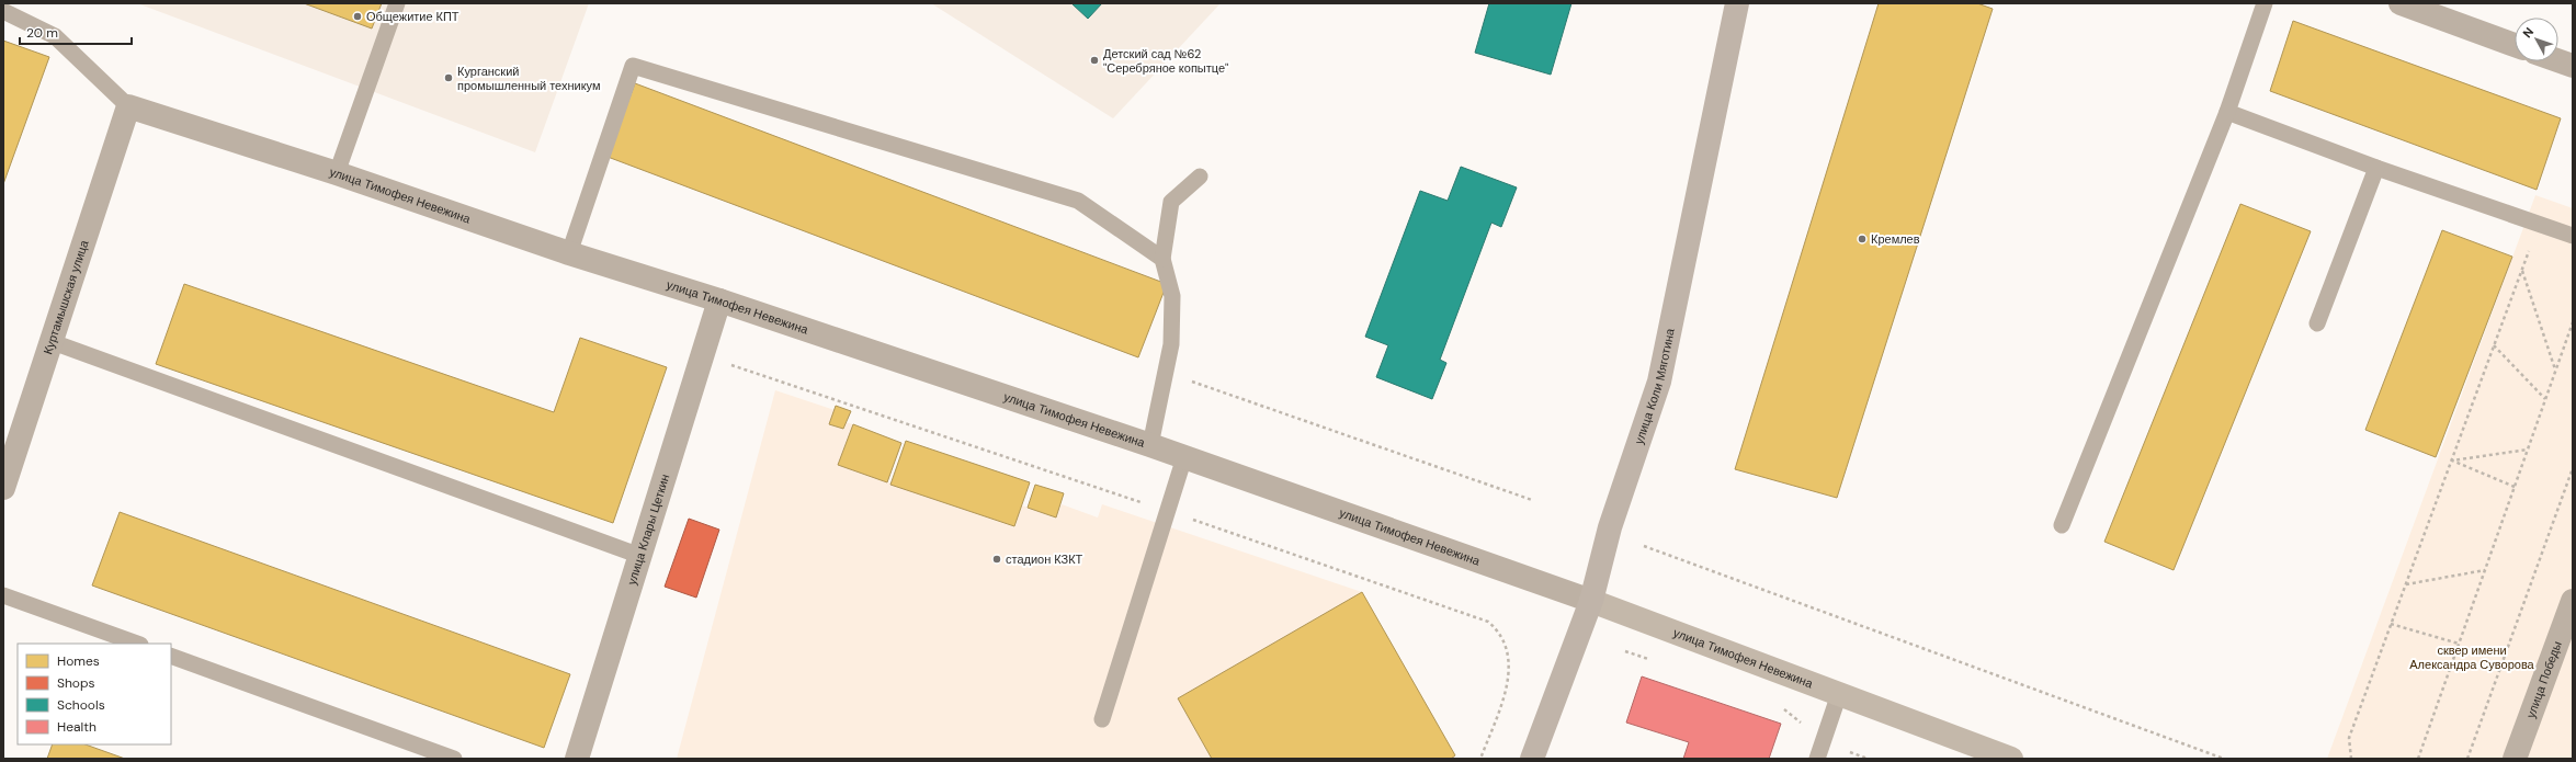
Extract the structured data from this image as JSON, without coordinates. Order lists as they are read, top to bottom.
{
  "streets": {
    "main road": ["улица Коли Мяготина"],
    "street": [
      "улица Тимофея Невежина",
      "Куртамышская улица",
      "улица Клары Цеткин",
      "улица Победы"
    ]
  },
  "crossings": [
    ["улица Тимофея Невежина", "Куртамышская улица"],
    ["улица Тимофея Невежина", "улица Коли Мяготина"],
    ["улица Тимофея Невежина", "улица Клары Цеткин"]
  ],
  "parks": ["сквер имени Александра Суворова"],
  "places": [
    "Общежитие КПТ",
    "Детский сад №62 \"Серебряное копытце\"",
    "Курганский промышленный техникум",
    "Кремлев",
    "стадион КЗКТ"
  ],
  "legend": [
    "Homes",
    "Shops",
    "Schools",
    "Health"
  ],
  "scale_bar": "20 m",
  "north": "top left"
}
